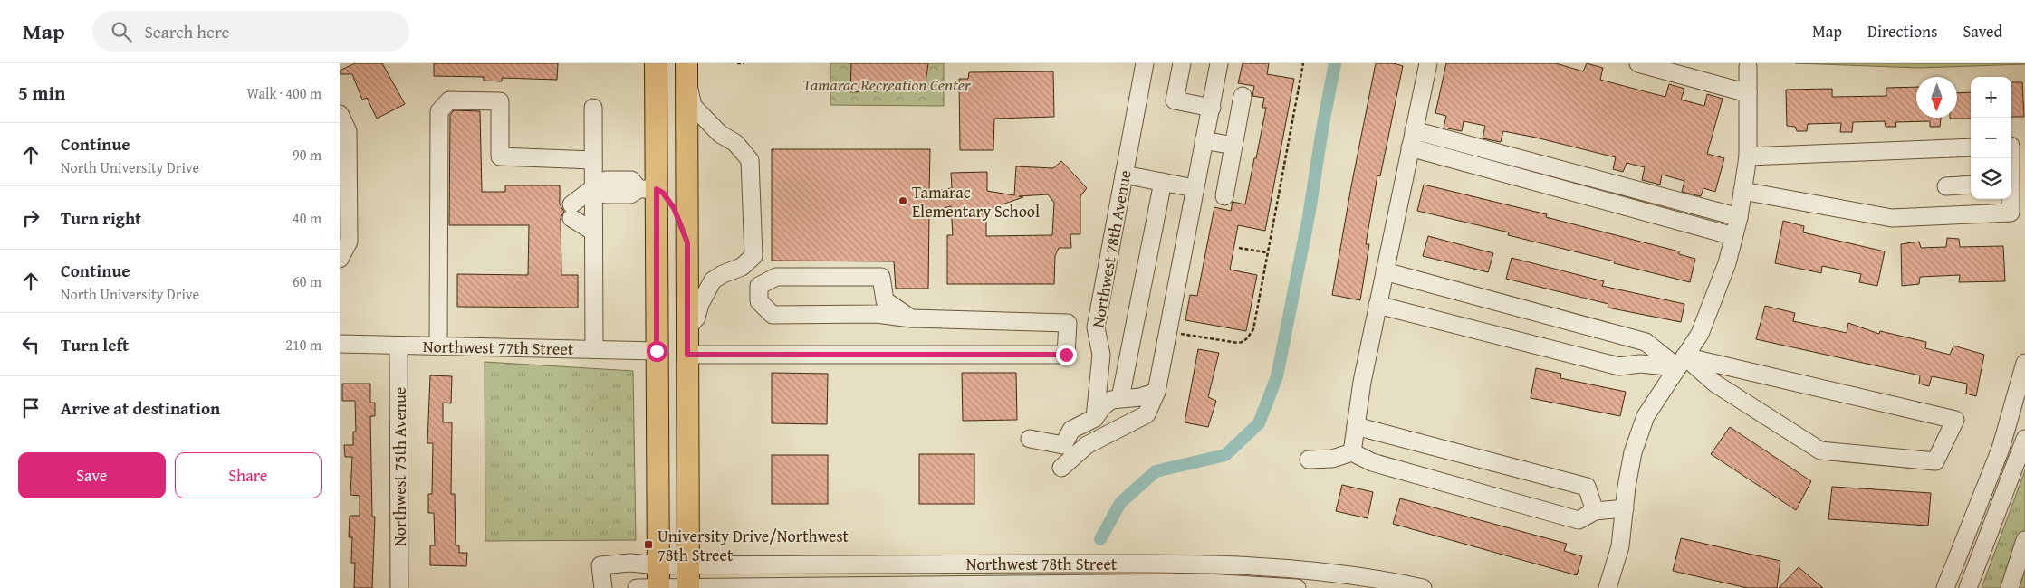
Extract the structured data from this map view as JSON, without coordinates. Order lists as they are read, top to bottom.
{
  "streets": {
    "street": [
      "Northwest 78th Avenue",
      "Northwest 77th Street",
      "Northwest 75th Avenue",
      "Northwest 78th Street"
    ]
  },
  "crossings": [
    ["Northwest 77th Street", "Northwest 75th Avenue"]
  ],
  "parks": ["Tamarac Recreation Center"],
  "places": {
    "other": ["Tamarac Elementary School"],
    "transit": ["University Drive/Northwest 78th Street"]
  },
  "north": "bottom",
  "page": {
    "header": "Map",
    "search": "Search here",
    "nav": ["Map", "Directions", "Saved"],
    "heading": ["5 min", "Walk · 400 m"],
    "map_buttons": ["+", "−"],
    "list": [
      ["Continue", "North University Drive", "90 m"],
      ["Turn right", "40 m"],
      ["Continue", "North University Drive", "60 m"],
      ["Turn left", "210 m"],
      "Arrive at destination"
    ],
    "buttons": ["Save", "Share"]
  }
}
